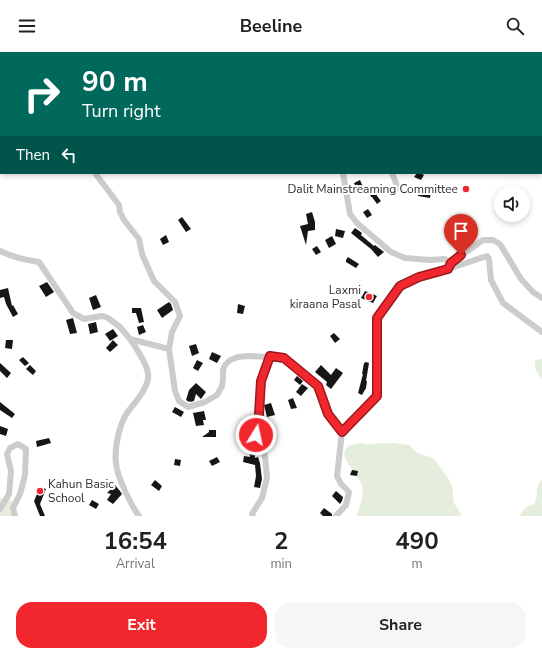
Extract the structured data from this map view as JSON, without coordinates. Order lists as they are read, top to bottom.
{
  "places": ["Dalit Mainstreaming Committee", "Laxmi kiraana Pasal", "Kahun Basic School"],
  "page": {
    "header": "Beeline",
    "turn": ["90 m", "Turn right"],
    "then": "Then",
    "eta": [
      "16:54",
      "Arrival",
      "2",
      "min",
      "490",
      "m"
    ],
    "buttons": ["Exit", "Share"]
  }
}
